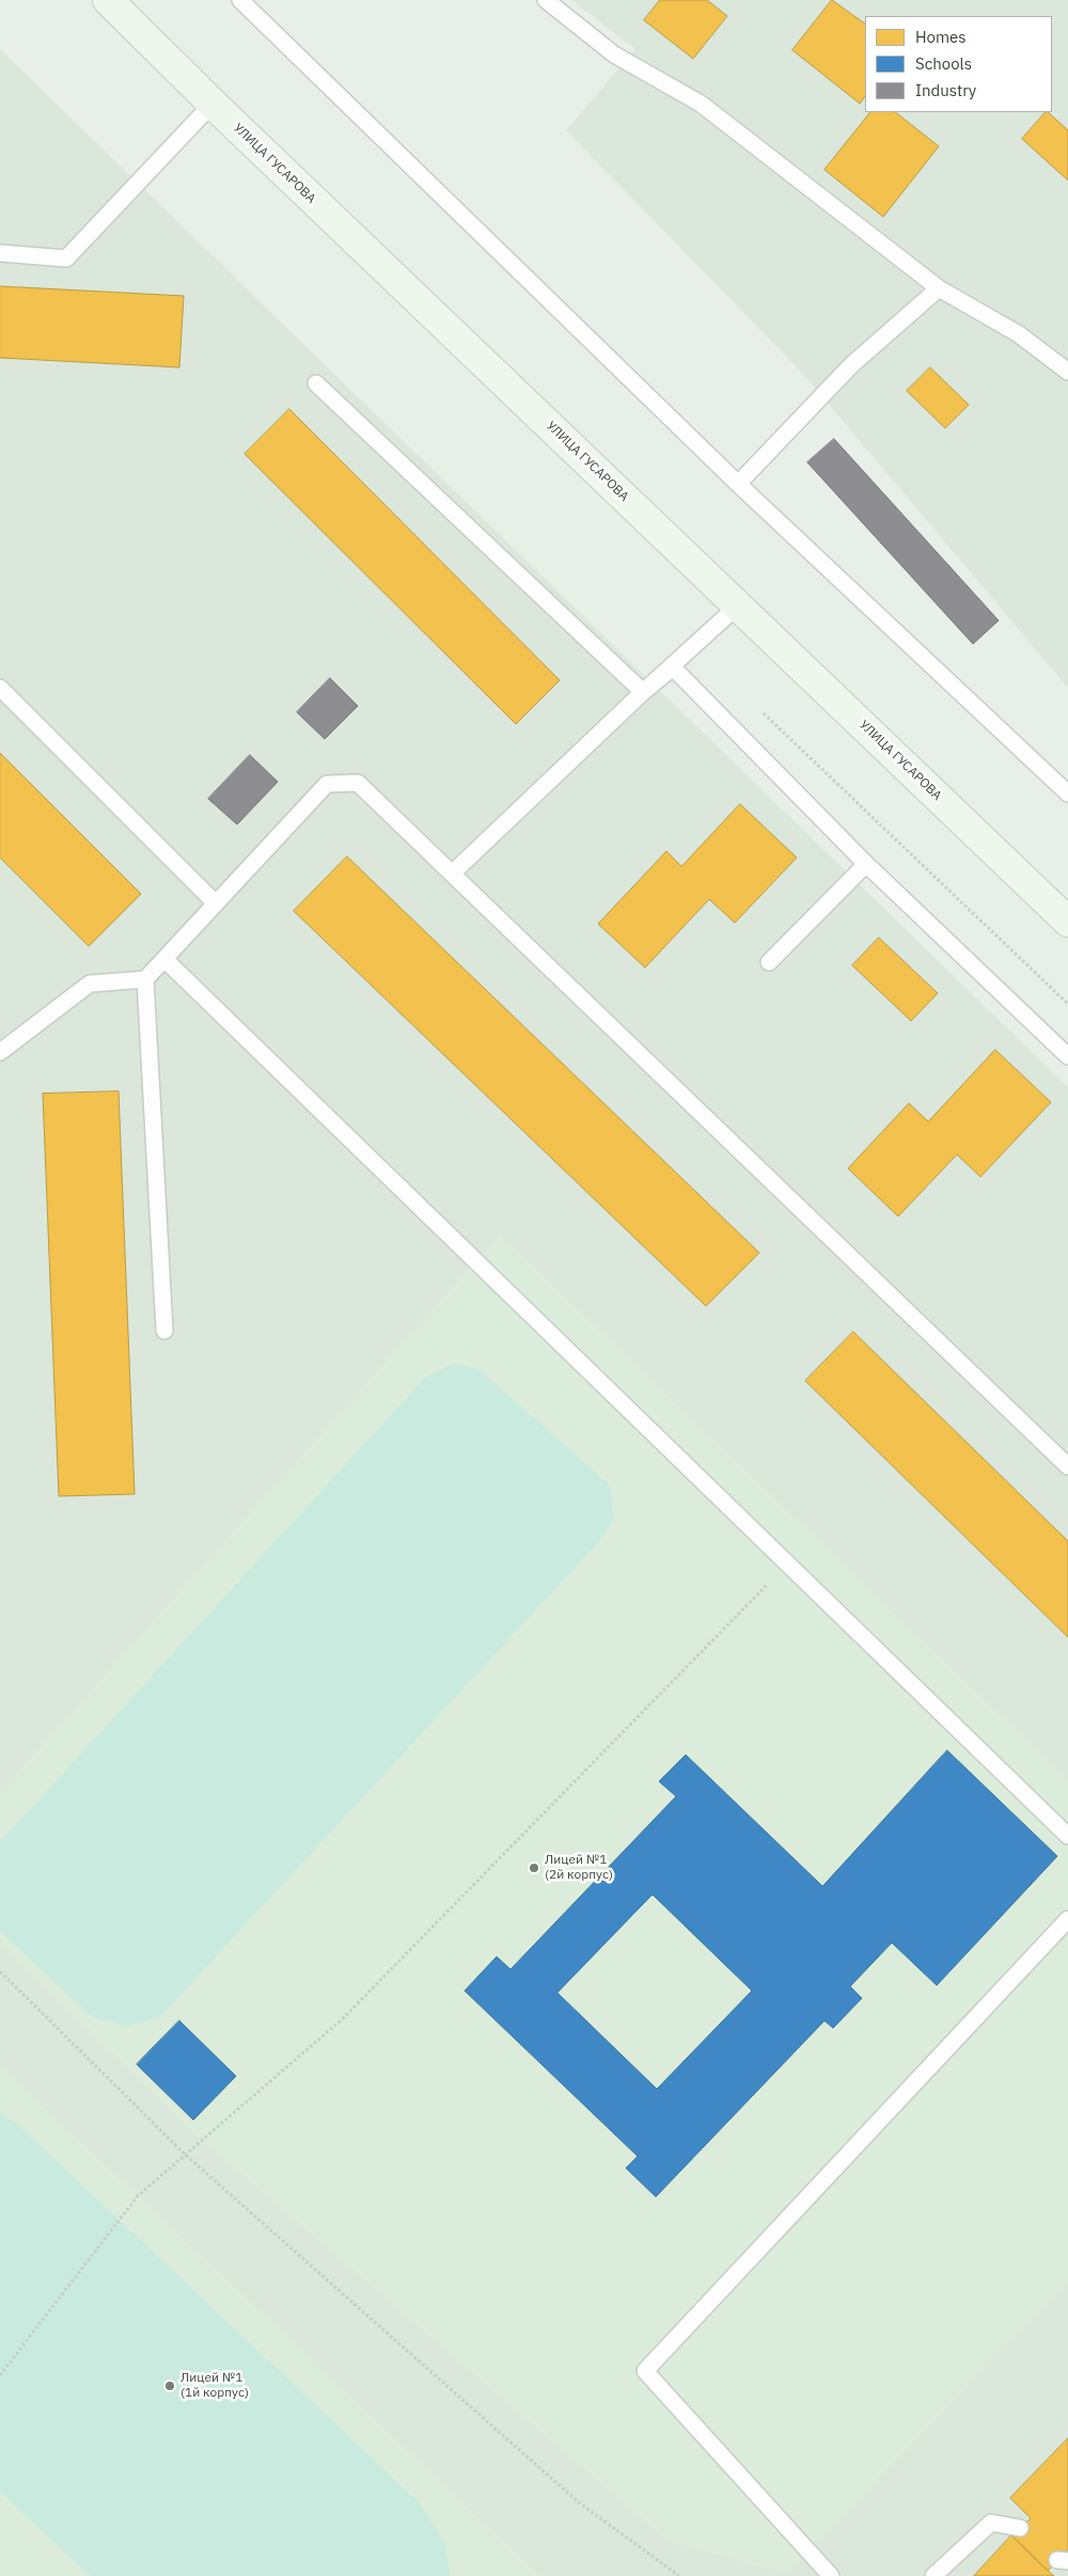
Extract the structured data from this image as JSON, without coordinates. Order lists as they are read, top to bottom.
{
  "streets": {
    "street": ["УЛИЦА ГУСАРОВА"]
  },
  "places": ["Лицей №1 (2й корпус)", "Лицей №1 (1й корпус)"],
  "legend": ["Homes", "Schools", "Industry"]
}
